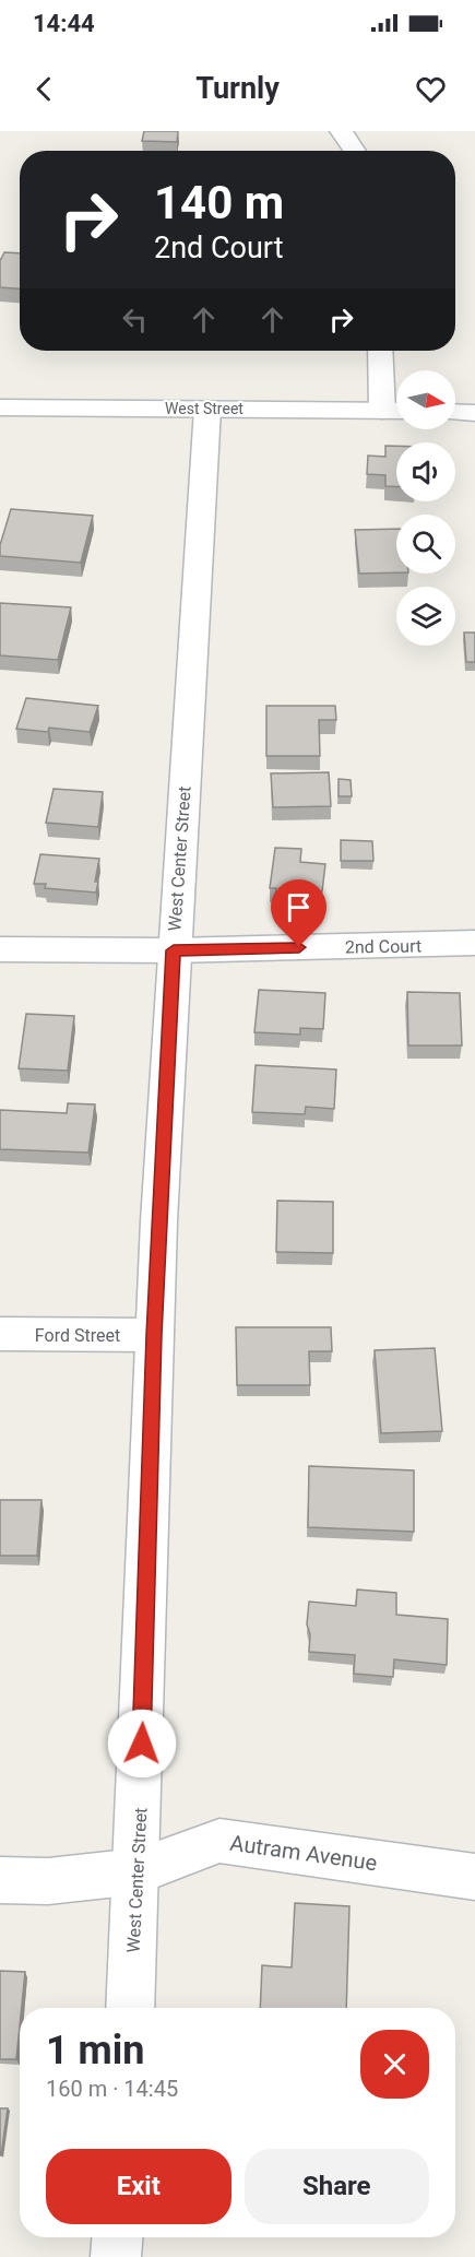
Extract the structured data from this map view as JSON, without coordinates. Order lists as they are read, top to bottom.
{
  "streets": {
    "street": [
      "West Street",
      "West Center Street",
      "2nd Court",
      "Ford Street",
      "Autram Avenue"
    ]
  },
  "crossings": [
    ["West Street", "West Center Street"],
    ["West Center Street", "2nd Court"],
    ["West Center Street", "Ford Street"],
    ["West Center Street", "Autram Avenue"]
  ],
  "north": "right",
  "page": {
    "status": "14:44",
    "header": "Turnly",
    "turn": ["140 m", "2nd Court"],
    "heading": ["1 min", "160 m · 14:45"],
    "buttons": ["Exit", "Share"]
  }
}
